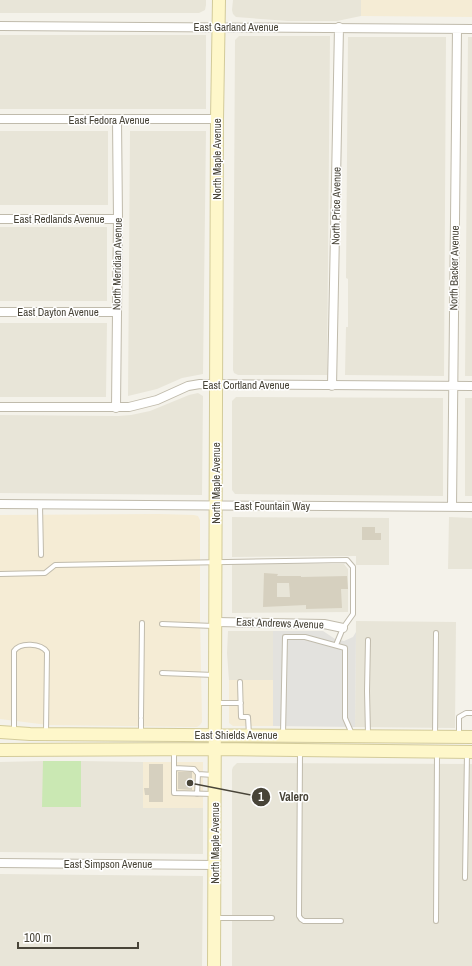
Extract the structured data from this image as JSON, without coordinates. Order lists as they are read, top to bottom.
{
  "streets": {
    "street": [
      "East Garland Avenue",
      "East Fedora Avenue",
      "North Maple Avenue",
      "North Price Avenue",
      "East Redlands Avenue",
      "North Meridian Avenue",
      "North Backer Avenue",
      "East Dayton Avenue",
      "East Cortland Avenue",
      "East Fountain Way",
      "East Andrews Avenue",
      "East Shields Avenue",
      "East Simpson Avenue"
    ]
  },
  "crossings": [
    ["East Garland Avenue", "North Maple Avenue"],
    ["East Garland Avenue", "North Price Avenue"],
    ["East Garland Avenue", "North Backer Avenue"],
    ["East Fedora Avenue", "North Maple Avenue"],
    ["East Fedora Avenue", "North Meridian Avenue"],
    ["North Maple Avenue", "East Cortland Avenue"],
    ["North Maple Avenue", "East Fountain Way"],
    ["North Maple Avenue", "East Andrews Avenue"],
    ["North Maple Avenue", "East Shields Avenue"],
    ["North Maple Avenue", "East Simpson Avenue"],
    ["North Price Avenue", "East Cortland Avenue"],
    ["East Redlands Avenue", "North Meridian Avenue"],
    ["North Meridian Avenue", "East Dayton Avenue"],
    ["North Meridian Avenue", "East Cortland Avenue"],
    ["North Backer Avenue", "East Cortland Avenue"],
    ["North Backer Avenue", "East Fountain Way"]
  ],
  "places": ["Valero"],
  "scale_bar": "100 m"
}
